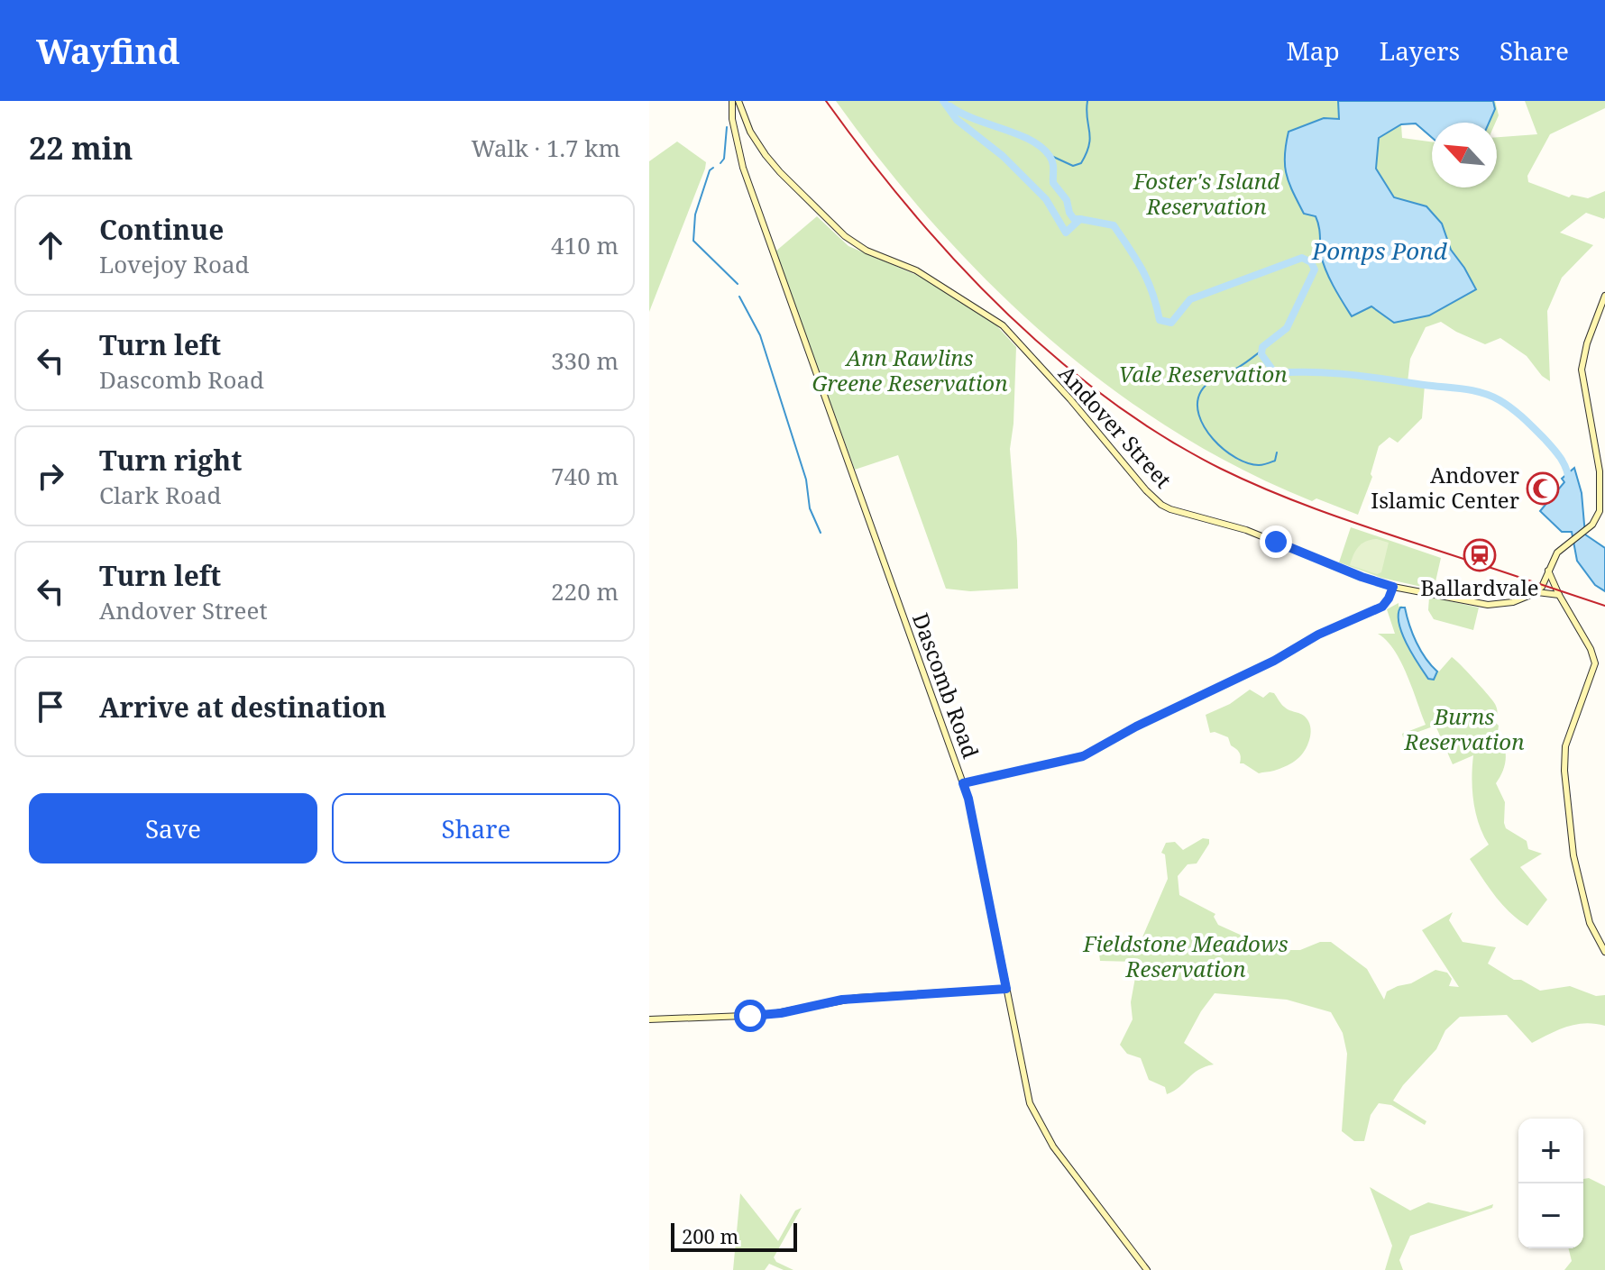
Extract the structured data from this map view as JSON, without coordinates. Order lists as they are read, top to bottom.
{
  "streets": {
    "main road": ["Andover Street", "Dascomb Road"]
  },
  "water": ["Pomps Pond"],
  "parks": [
    "Foster's Island Reservation",
    "Ann Rawlins Greene Reservation",
    "Vale Reservation",
    "Burns Reservation",
    "Fieldstone Meadows Reservation"
  ],
  "places": {
    "mosque": ["Andover Islamic Center"],
    "station": ["Ballardvale"]
  },
  "scale_bar": "200 m",
  "north": "top left",
  "page": {
    "header": "Wayfind",
    "nav": ["Map", "Layers", "Share"],
    "heading": ["22 min", "Walk · 1.7 km"],
    "list": [
      ["Continue", "Lovejoy Road", "410 m"],
      ["Turn left", "Dascomb Road", "330 m"],
      ["Turn right", "Clark Road", "740 m"],
      ["Turn left", "Andover Street", "220 m"],
      "Arrive at destination"
    ],
    "buttons": ["Save", "Share"],
    "map_buttons": ["+", "−"],
    "scale": "200 m"
  }
}
